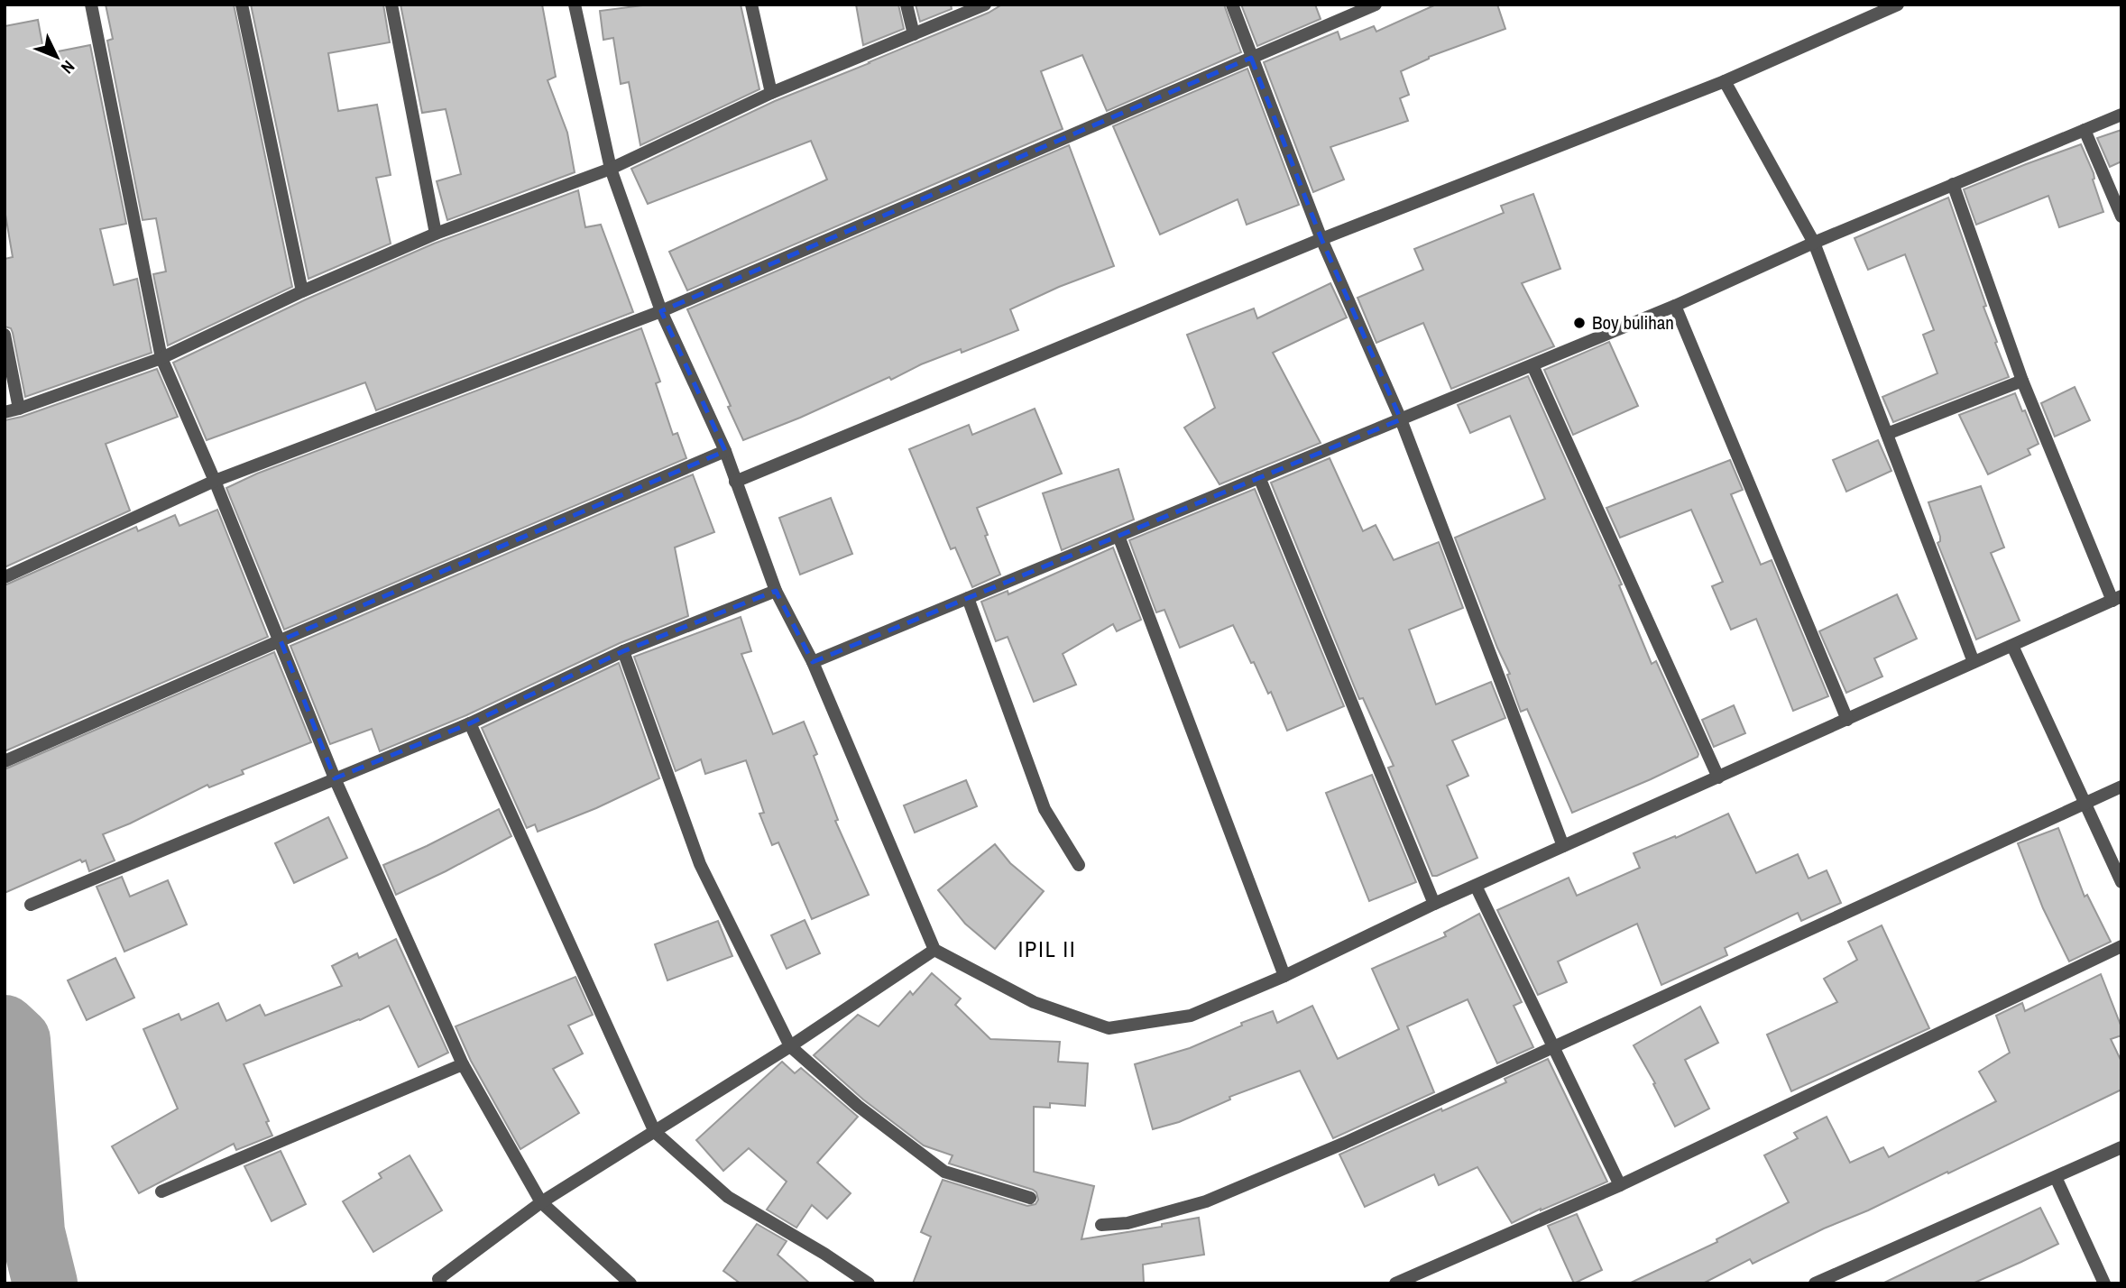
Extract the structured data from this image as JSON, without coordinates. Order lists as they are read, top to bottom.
{
  "districts": ["IPIL II"],
  "places": ["Boy bulihan"],
  "north": "bottom right"
}
